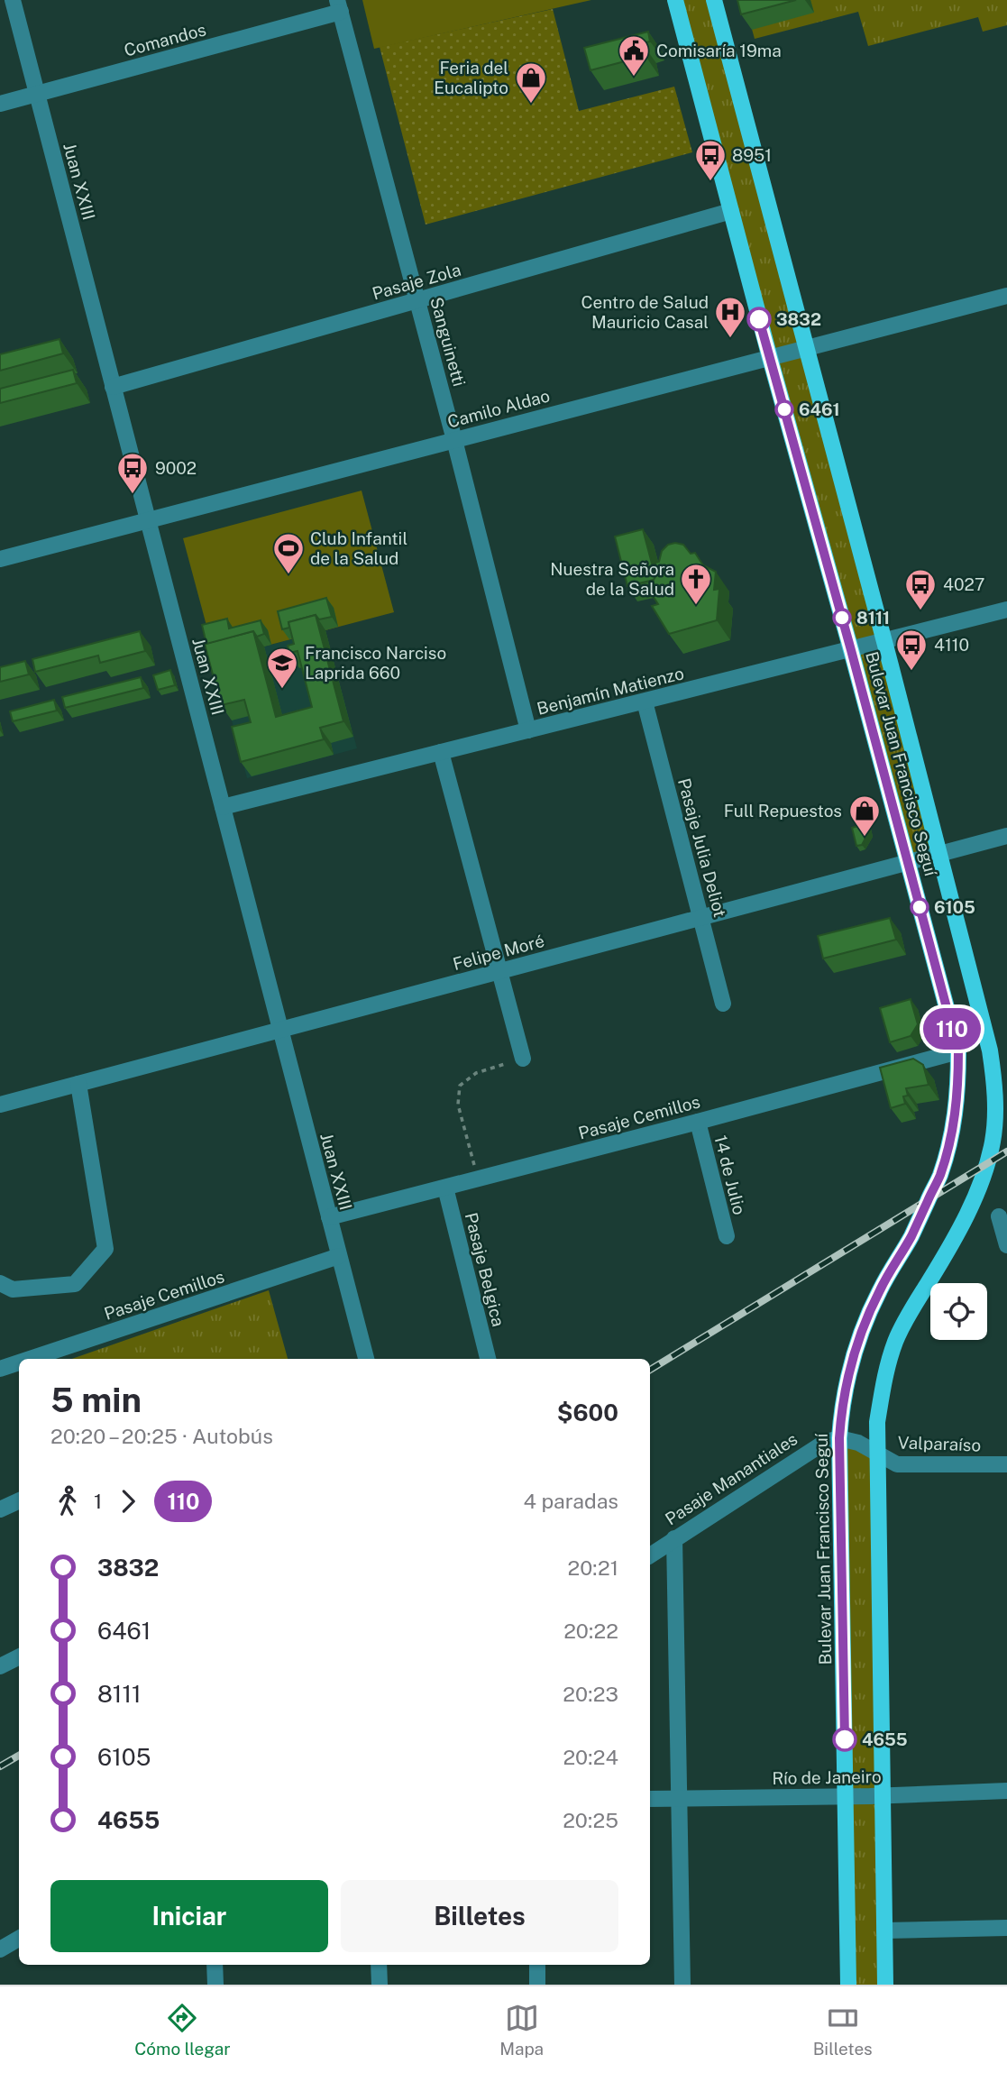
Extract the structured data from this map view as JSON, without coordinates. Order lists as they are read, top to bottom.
{
  "streets": {
    "main road": ["Bulevar Juan Francisco Seguí"],
    "street": [
      "Comandos",
      "Juan XXIII",
      "Pasaje Zola",
      "Sanguinetti",
      "Camilo Aldao",
      "Benjamín Matienzo",
      "Pasaje Julia Deliot",
      "Felipe Moré",
      "Pasaje Cemillos",
      "14 de Julio",
      "Pasaje Belgica",
      "Valparaíso",
      "Pasaje Manantiales",
      "Río de Janeiro"
    ]
  },
  "crossings": [
    ["Comandos", "Juan XXIII"],
    ["Comandos", "Sanguinetti"],
    ["Juan XXIII", "Pasaje Zola"],
    ["Juan XXIII", "Camilo Aldao"],
    ["Juan XXIII", "Benjamín Matienzo"],
    ["Juan XXIII", "Felipe Moré"],
    ["Juan XXIII", "Pasaje Cemillos"],
    ["Pasaje Zola", "Sanguinetti"],
    ["Pasaje Zola", "Bulevar Juan Francisco Seguí"],
    ["Sanguinetti", "Camilo Aldao"],
    ["Sanguinetti", "Benjamín Matienzo"],
    ["Camilo Aldao", "Bulevar Juan Francisco Seguí"],
    ["Benjamín Matienzo", "Bulevar Juan Francisco Seguí"],
    ["Benjamín Matienzo", "Pasaje Julia Deliot"],
    ["Bulevar Juan Francisco Seguí", "Felipe Moré"],
    ["Bulevar Juan Francisco Seguí", "Pasaje Cemillos"],
    ["Bulevar Juan Francisco Seguí", "Valparaíso"],
    ["Bulevar Juan Francisco Seguí", "Pasaje Manantiales"],
    ["Bulevar Juan Francisco Seguí", "Río de Janeiro"],
    ["Pasaje Julia Deliot", "Felipe Moré"],
    ["Pasaje Cemillos", "14 de Julio"],
    ["Pasaje Cemillos", "Pasaje Belgica"],
    ["Valparaíso", "Pasaje Manantiales"]
  ],
  "places": {
    "public building": ["Comisaría 19ma"],
    "shop": ["Feria del Eucalipto", "Full Repuestos"],
    "bus stop": [
      "8951",
      "9002",
      "4027",
      "4110"
    ],
    "other": [
      "3832",
      "6461",
      "8111",
      "6105",
      "4655"
    ],
    "hospital": ["Centro de Salud Mauricio Casal"],
    "sports": ["Club Infantil de la Salud"],
    "church": ["Nuestra Señora de la Salud"],
    "school or university": ["Francisco Narciso Laprida 660"]
  },
  "lines": ["bus line 110"],
  "page": {
    "on_map": "110",
    "heading": ["5 min", "20:20 – 20:25 · Autobús", "$600"],
    "legs": ["1", "110", "4 paradas"],
    "list": [
      {
        "name": "3832",
        "value": "20:21"
      },
      {
        "name": "6461",
        "value": "20:22"
      },
      {
        "name": "8111",
        "value": "20:23"
      },
      {
        "name": "6105",
        "value": "20:24"
      },
      {
        "name": "4655",
        "value": "20:25"
      }
    ],
    "buttons": ["Iniciar", "Billetes"],
    "tabs": ["Cómo llegar", "Mapa", "Billetes"]
  }
}
